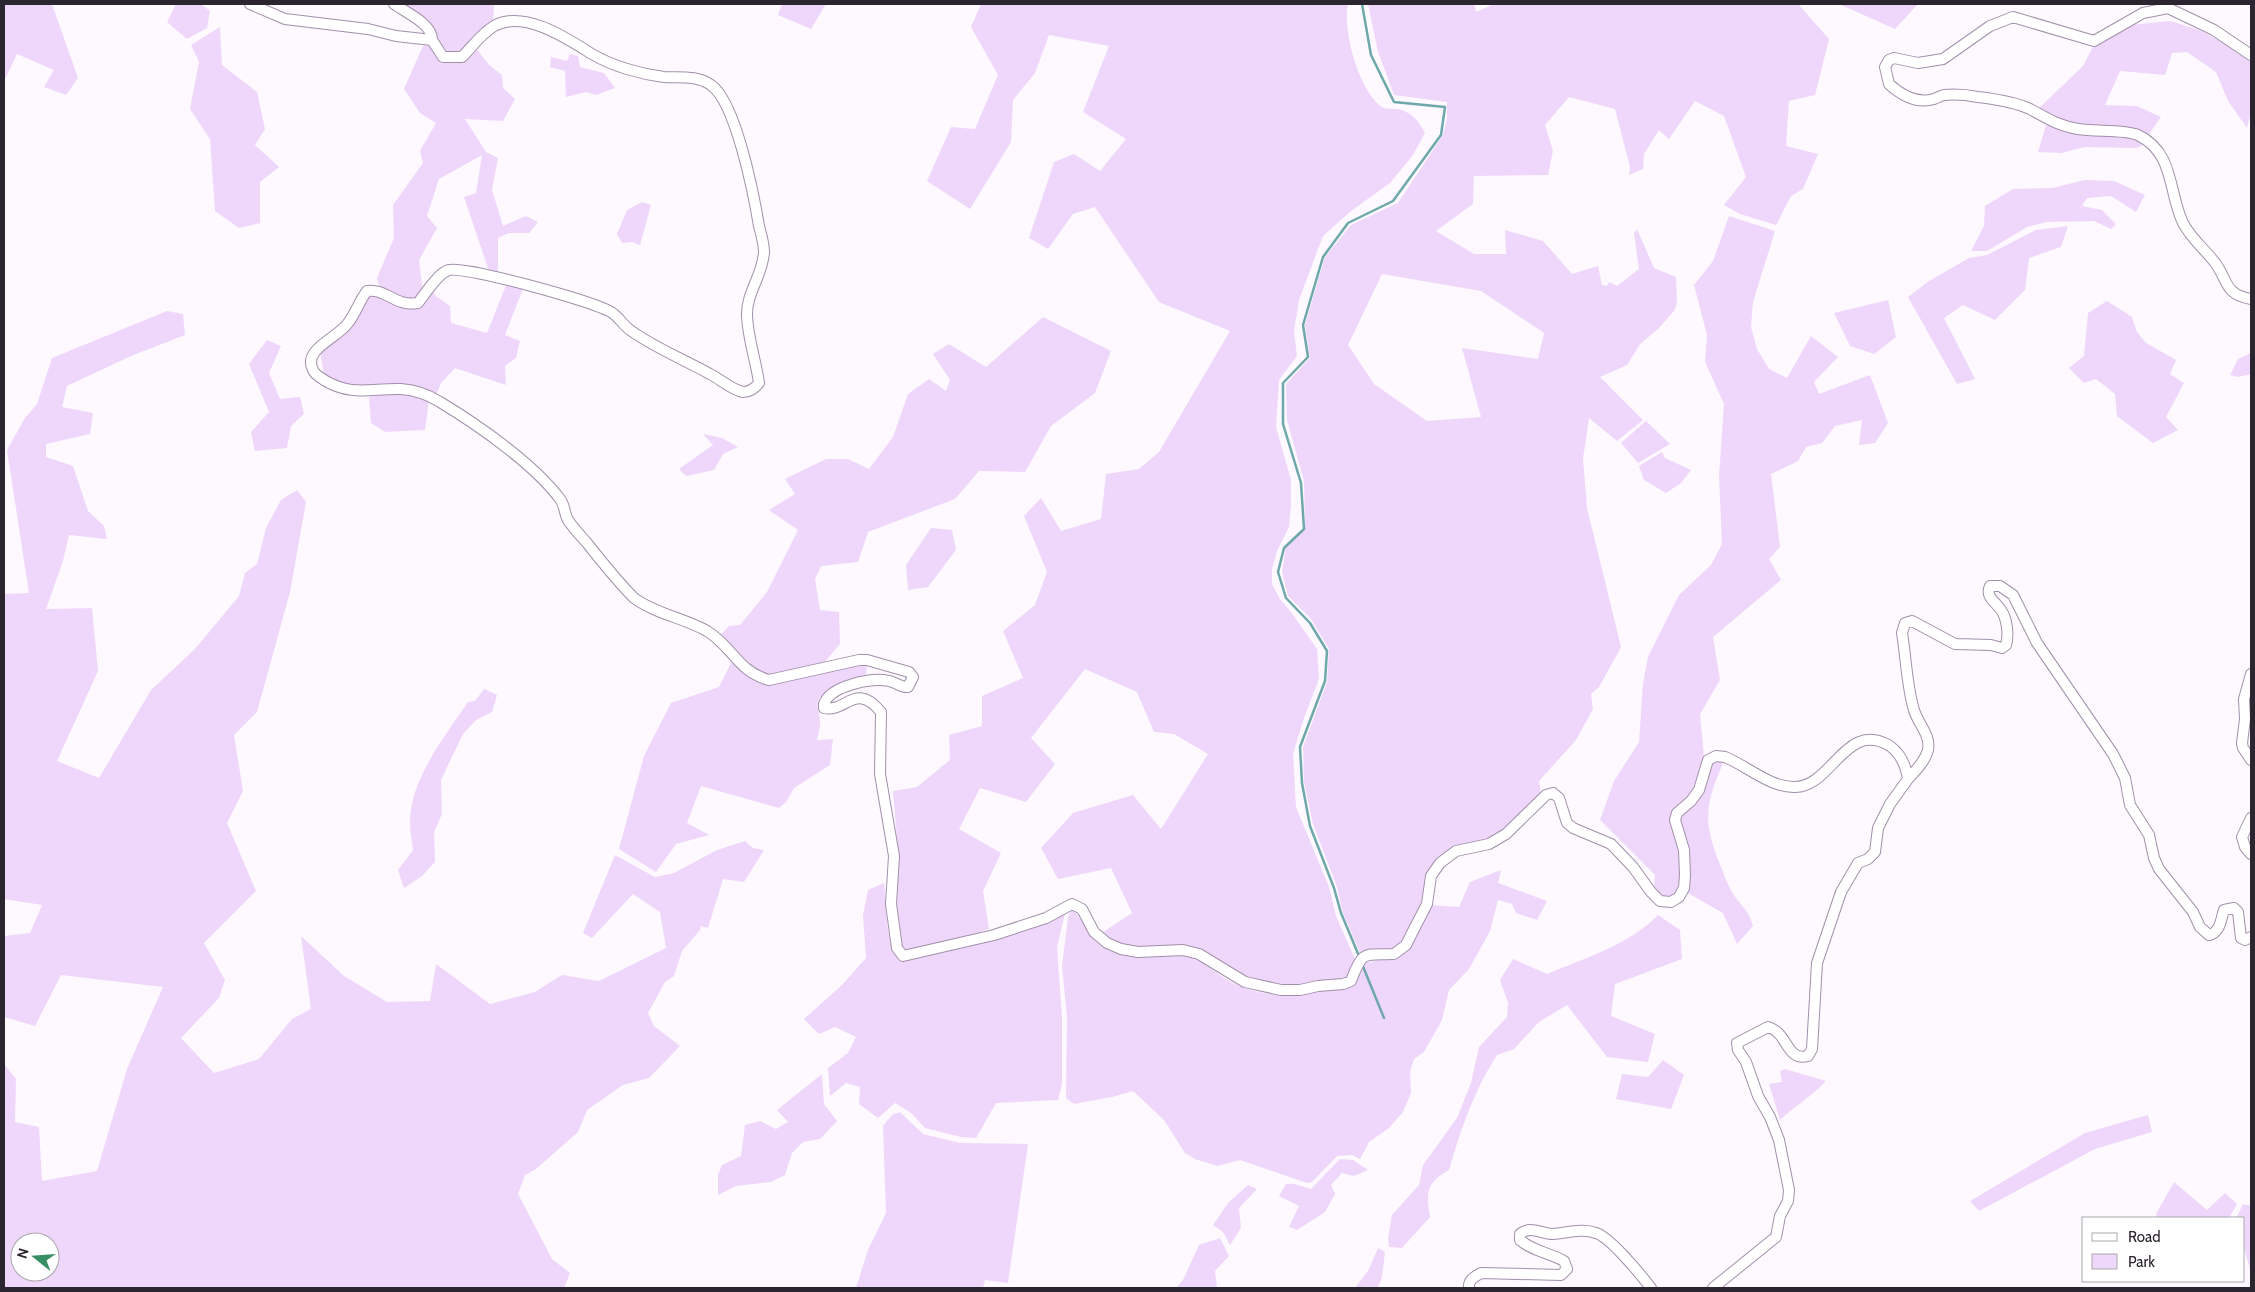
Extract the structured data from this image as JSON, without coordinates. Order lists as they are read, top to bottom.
{
  "legend": ["Road", "Park"],
  "north": "left"
}
